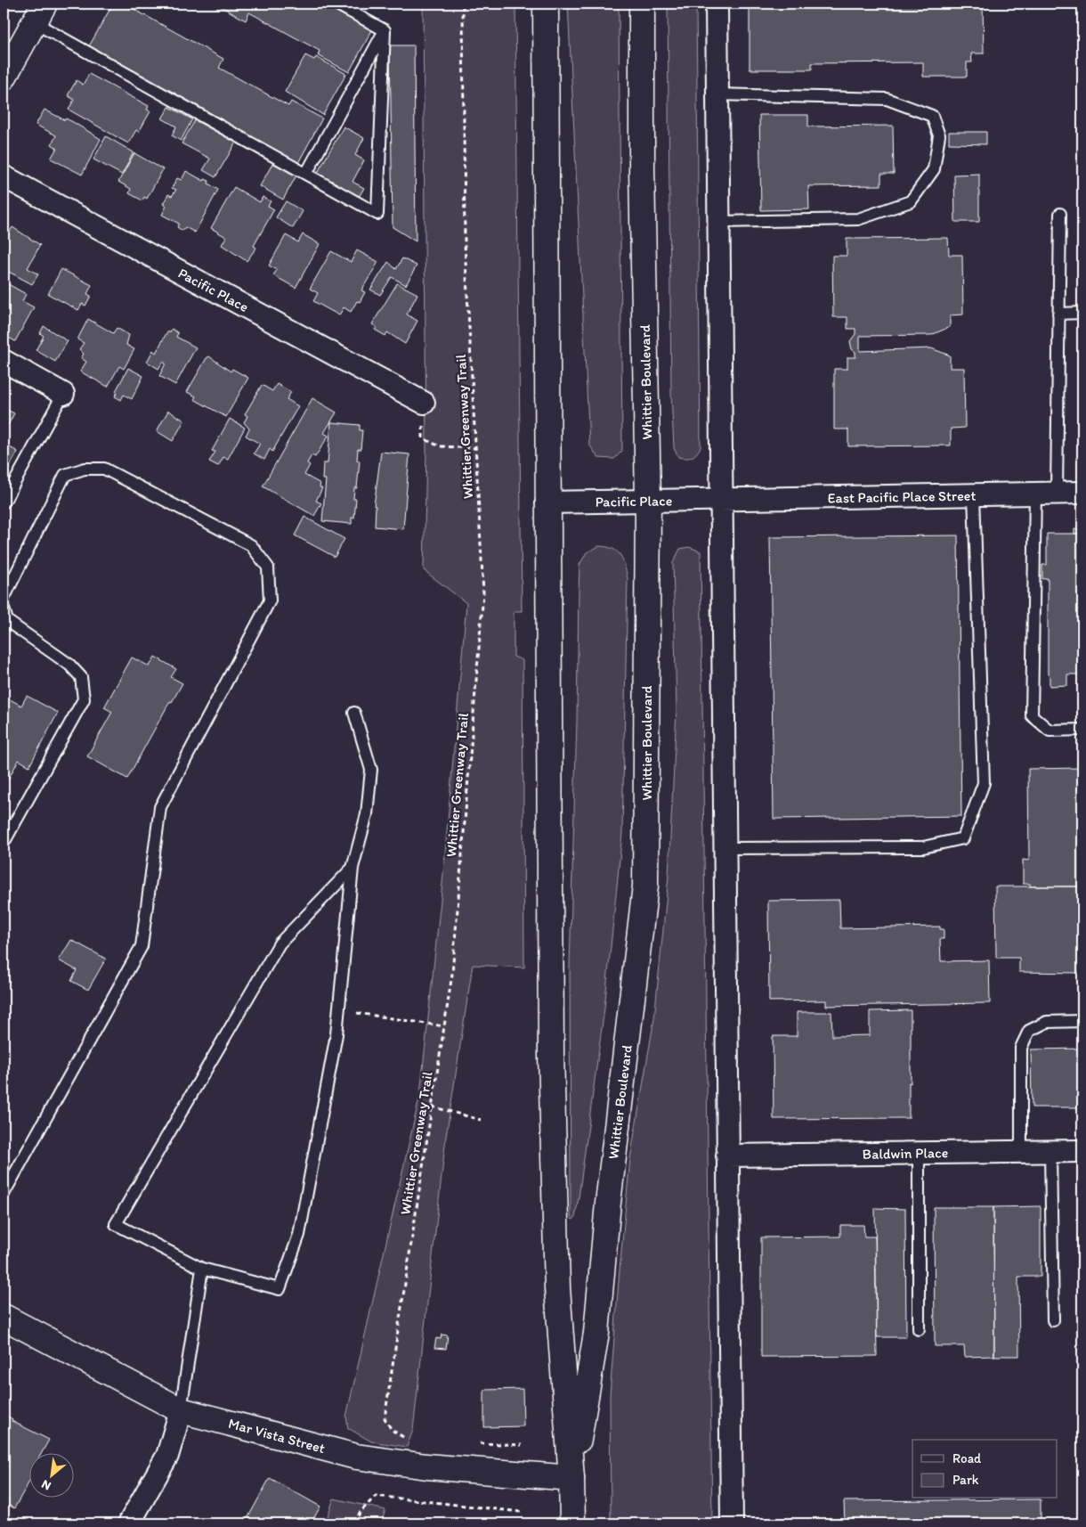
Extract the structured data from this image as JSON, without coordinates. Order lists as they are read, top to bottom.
{
  "streets": {
    "main road": ["Whittier Boulevard", "Mar Vista Street"],
    "street": ["Pacific Place", "East Pacific Place Street", "Baldwin Place"],
    "path": ["Whittier Greenway Trail"]
  },
  "crossings": [
    ["Pacific Place", "Whittier Boulevard"],
    ["Pacific Place", "East Pacific Place Street"],
    ["Whittier Boulevard", "Mar Vista Street"]
  ],
  "legend": ["Road", "Park"],
  "north": "bottom left"
}
